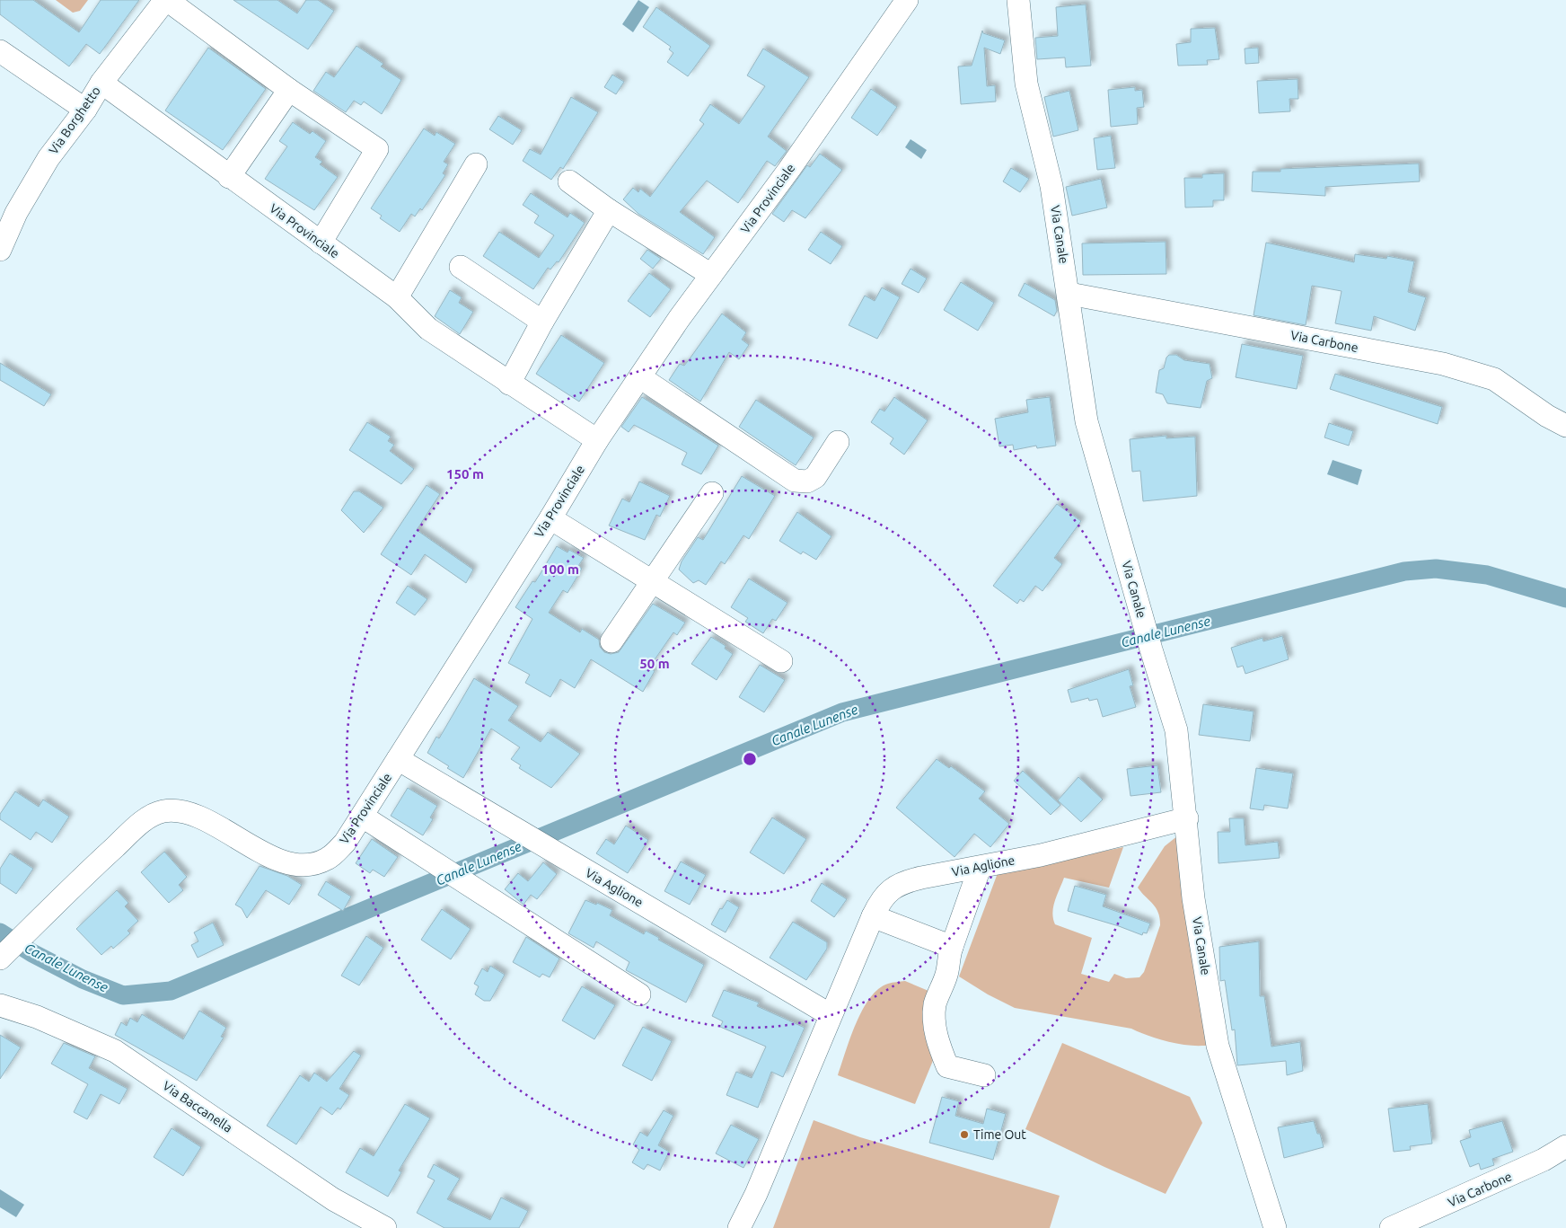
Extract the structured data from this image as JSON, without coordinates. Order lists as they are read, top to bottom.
{
  "streets": {
    "street": [
      "Via Borghetto",
      "Via Provinciale",
      "Via Canale",
      "Via Carbone",
      "Via Aglione",
      "Via Baccanella"
    ]
  },
  "crossings": [
    ["Via Borghetto", "Via Provinciale"],
    ["Via Provinciale", "Via Aglione"],
    ["Via Canale", "Via Carbone"],
    ["Via Canale", "Via Aglione"]
  ],
  "water": ["Canale Lunense"],
  "places": ["Time Out"],
  "rings": ["150 m", "100 m", "50 m"]
}
